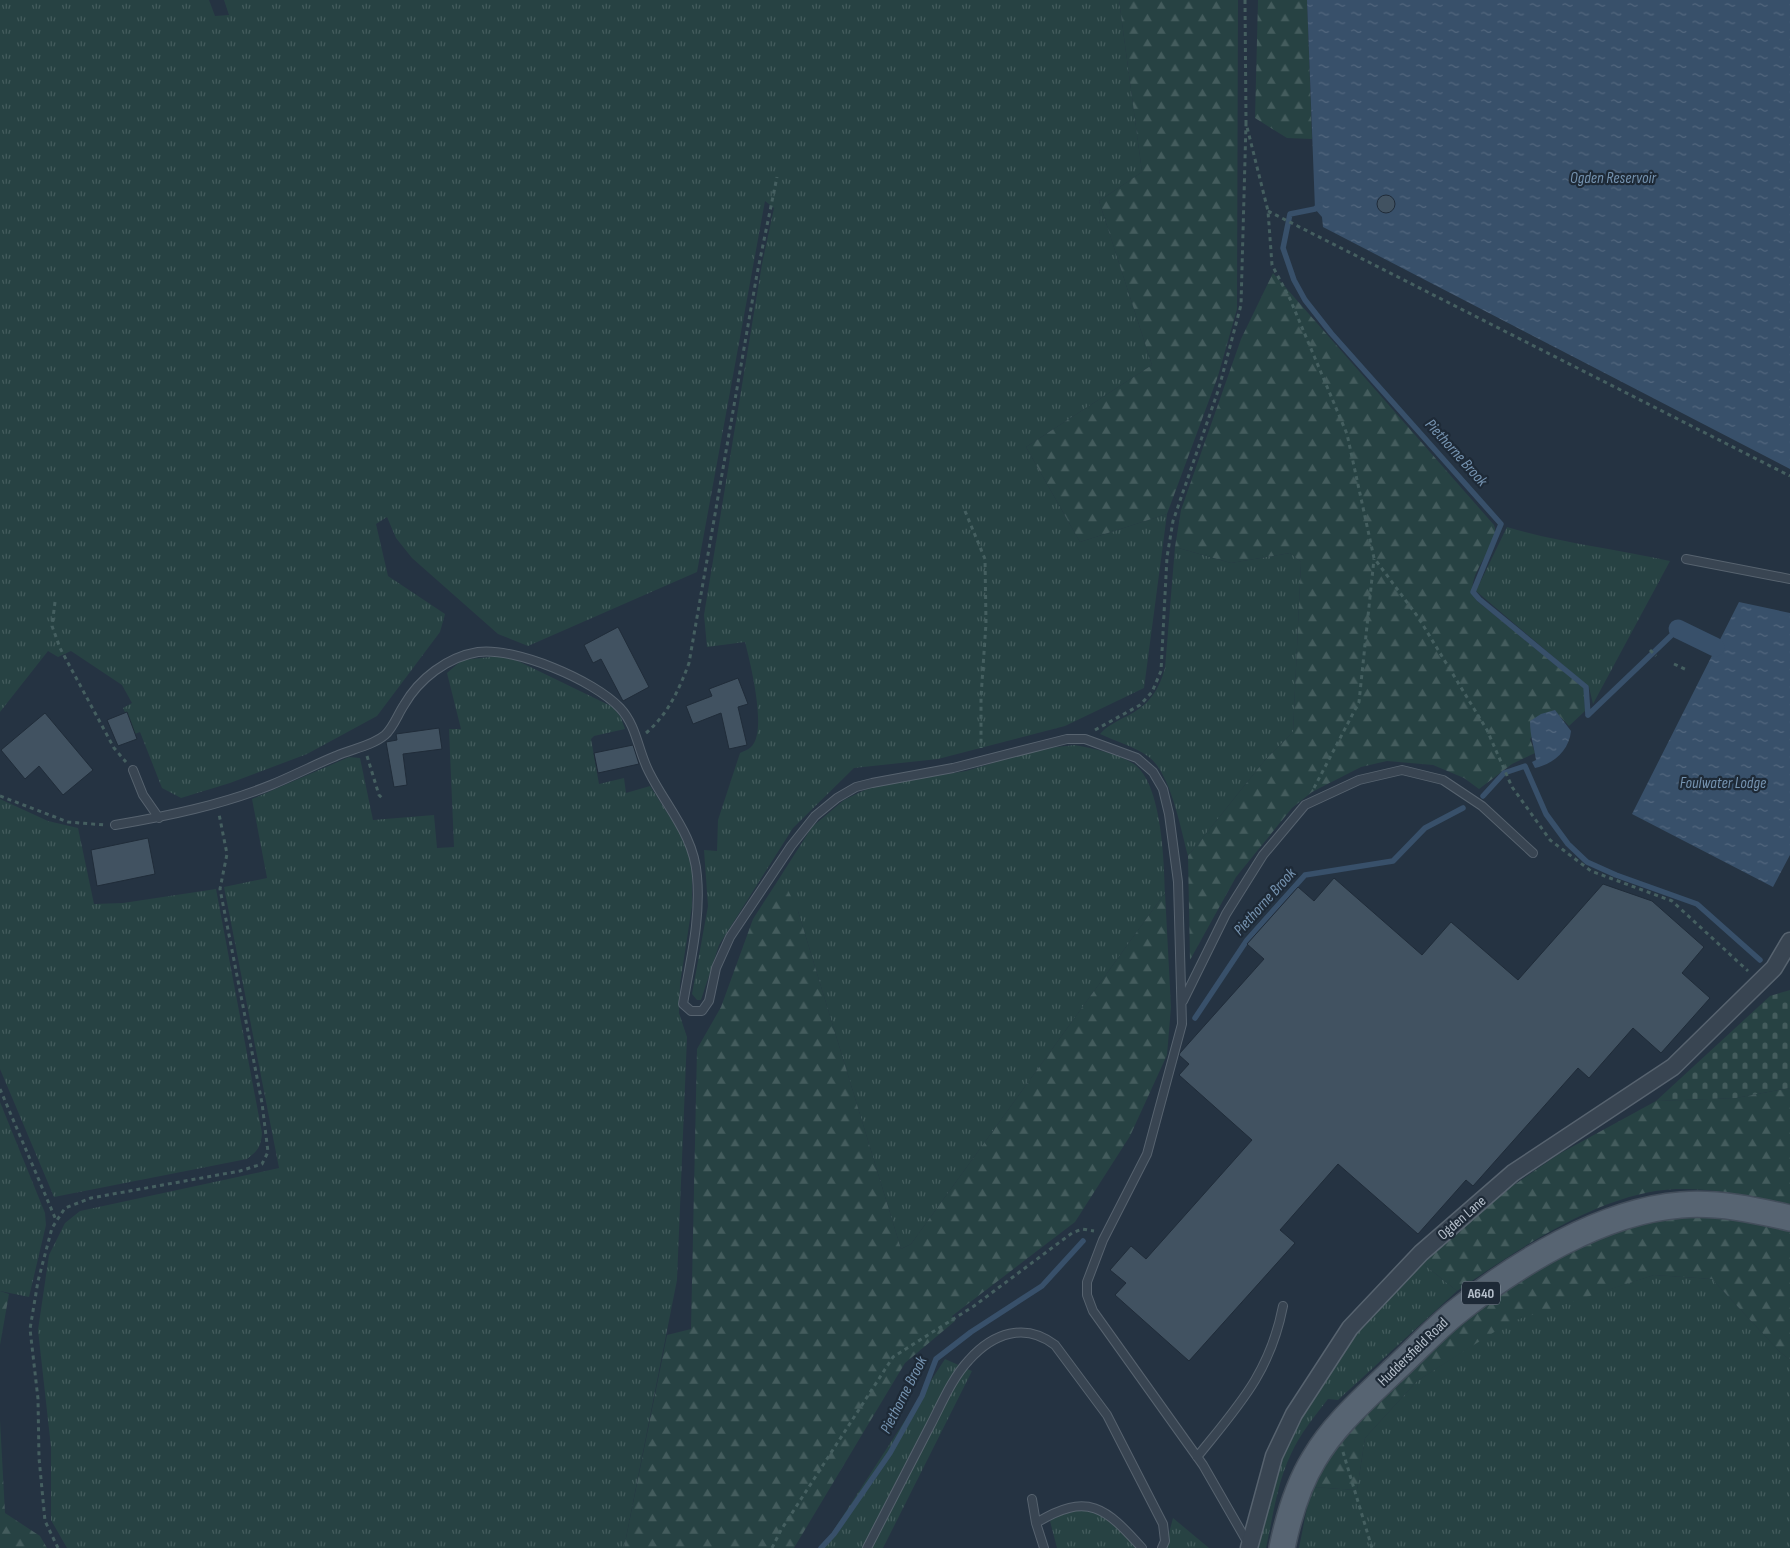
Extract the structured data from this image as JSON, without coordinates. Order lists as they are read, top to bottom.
{
  "streets": {
    "main road": ["A640", "Huddersfield Road"],
    "street": ["Ogden Lane"]
  },
  "water": ["Ogden Reservoir", "Piethorne Brook", "Foulwater Lodge"]
}
